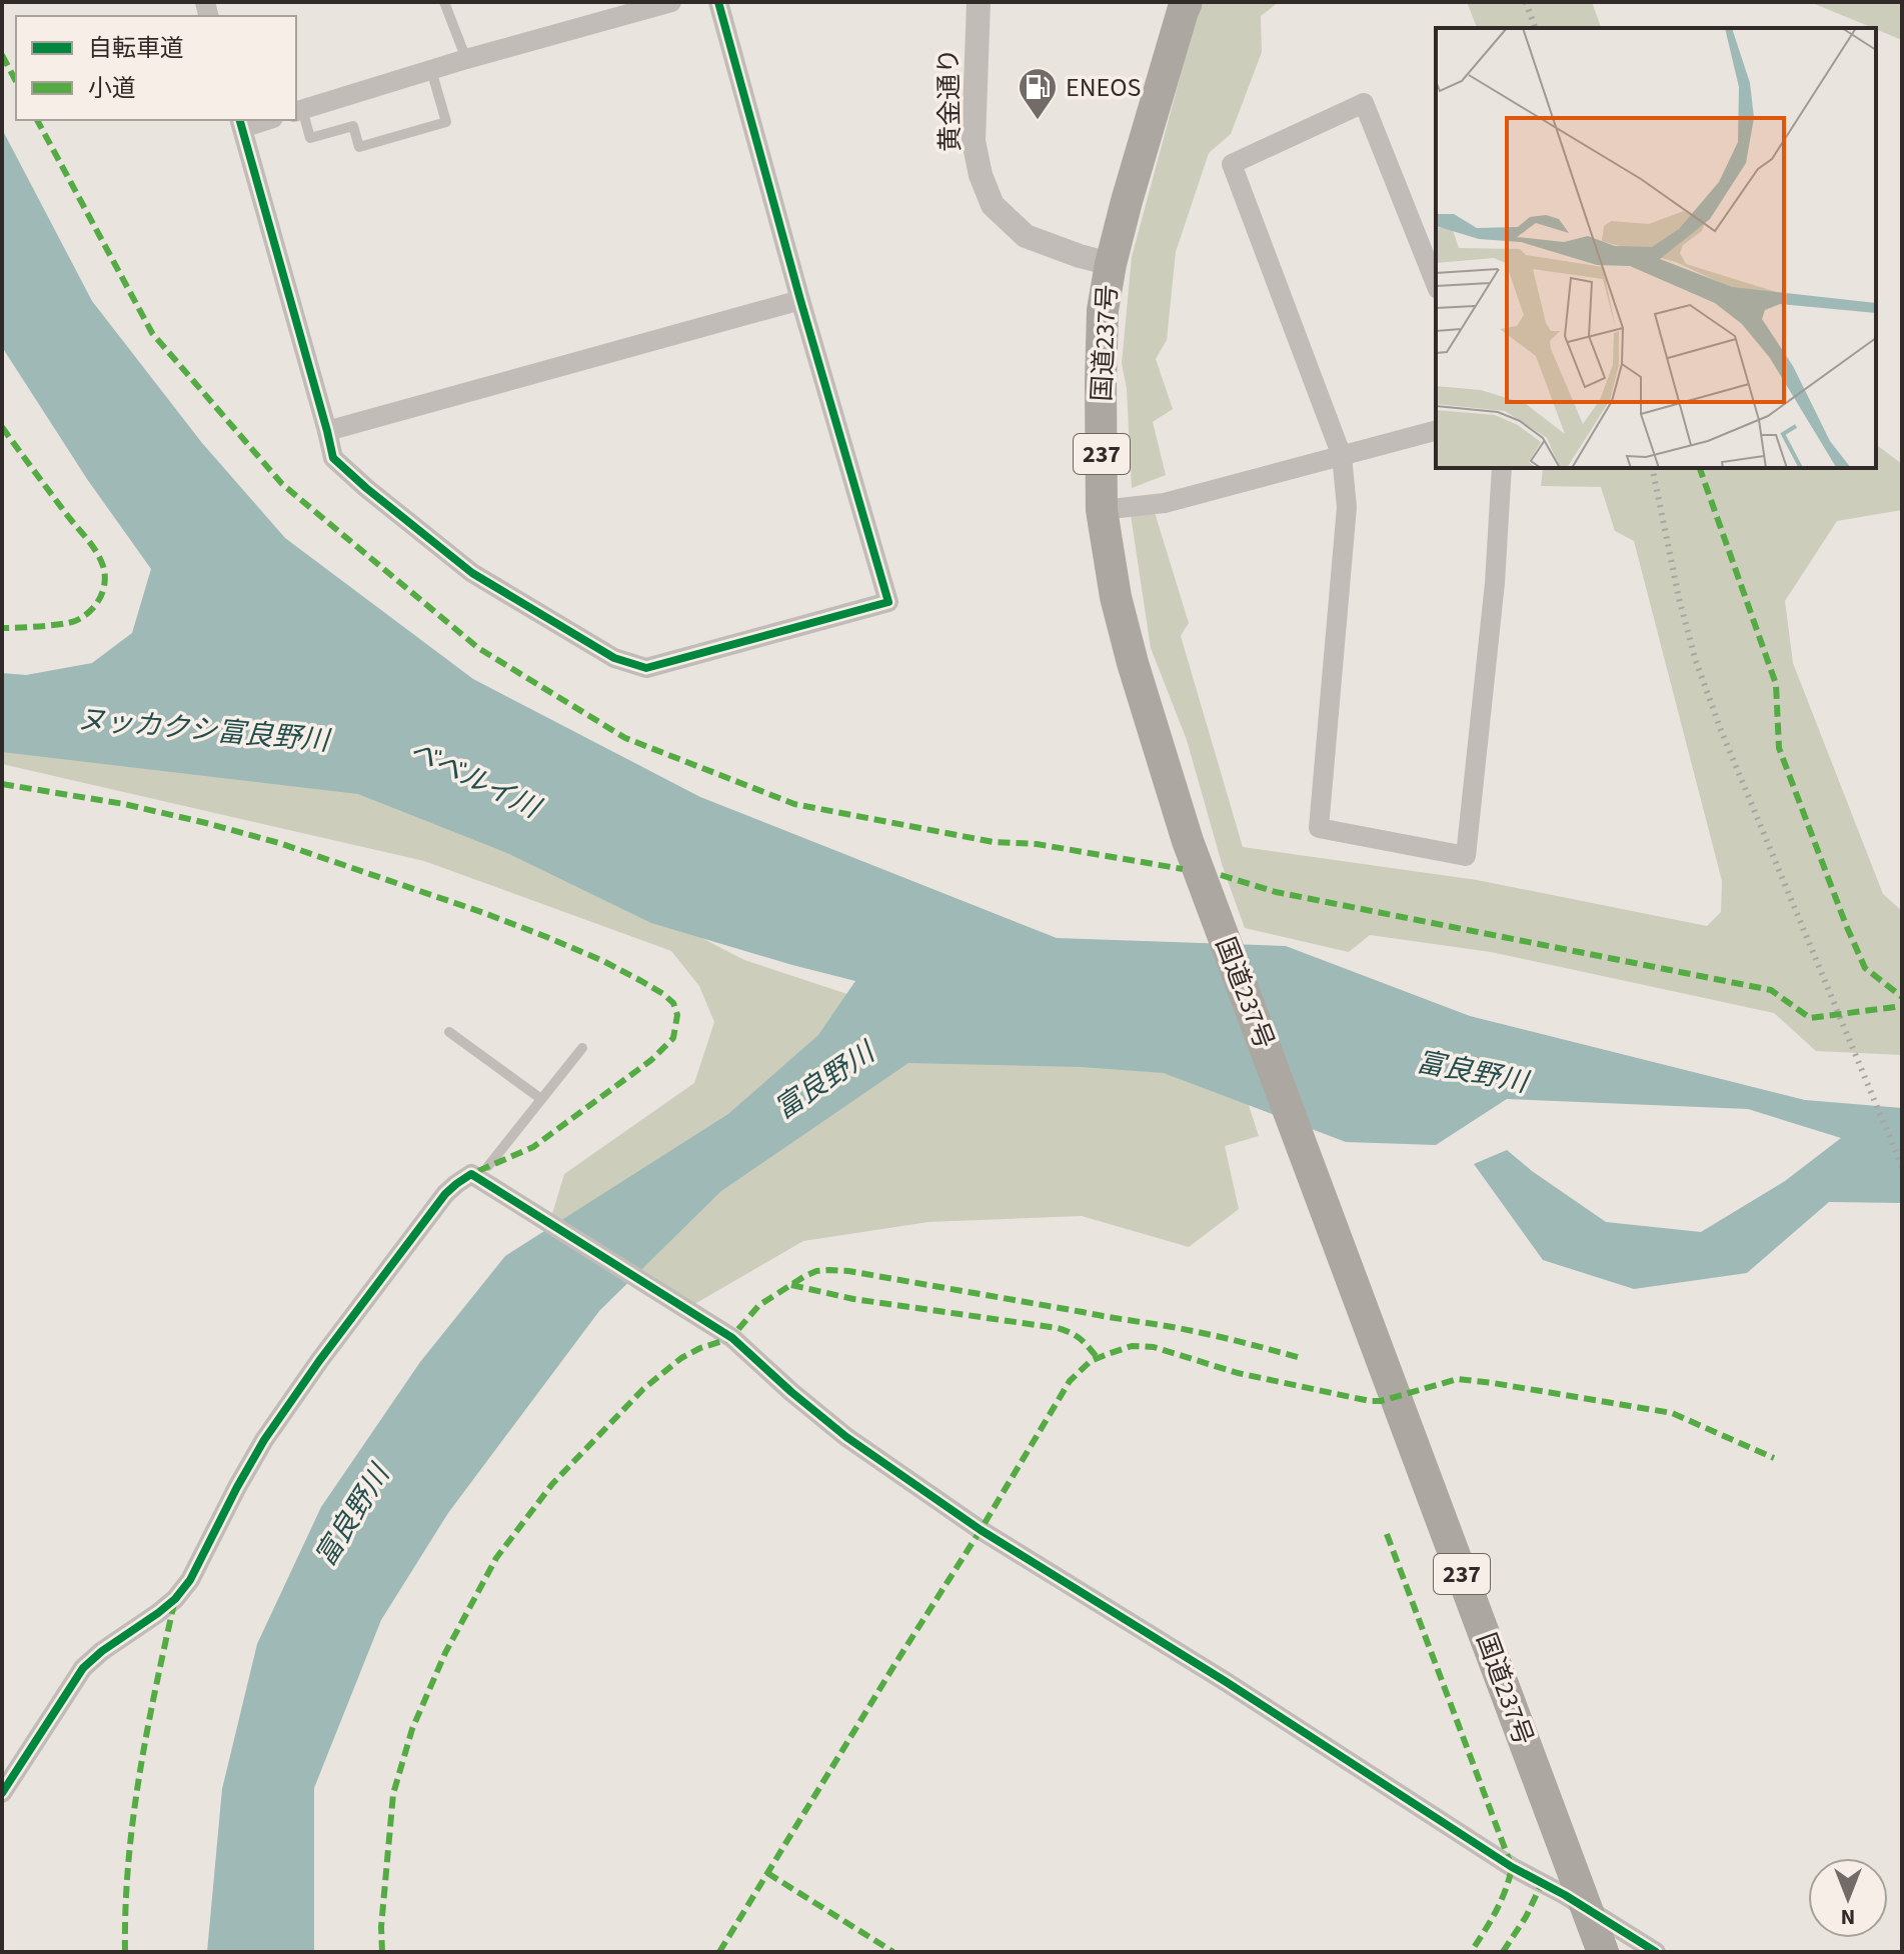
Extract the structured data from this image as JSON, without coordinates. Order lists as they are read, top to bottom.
{
  "streets": {
    "highway": ["国道237号", "237"],
    "street": ["黄金通り"]
  },
  "crossings": [
    ["黄金通り", "国道237号"]
  ],
  "water": ["ヌッカクシ富良野川", "ベベルイ川", "富良野川"],
  "places": {
    "fuel station": ["ENEOS"]
  },
  "legend": ["自転車道", "小道"],
  "north": "bottom"
}
